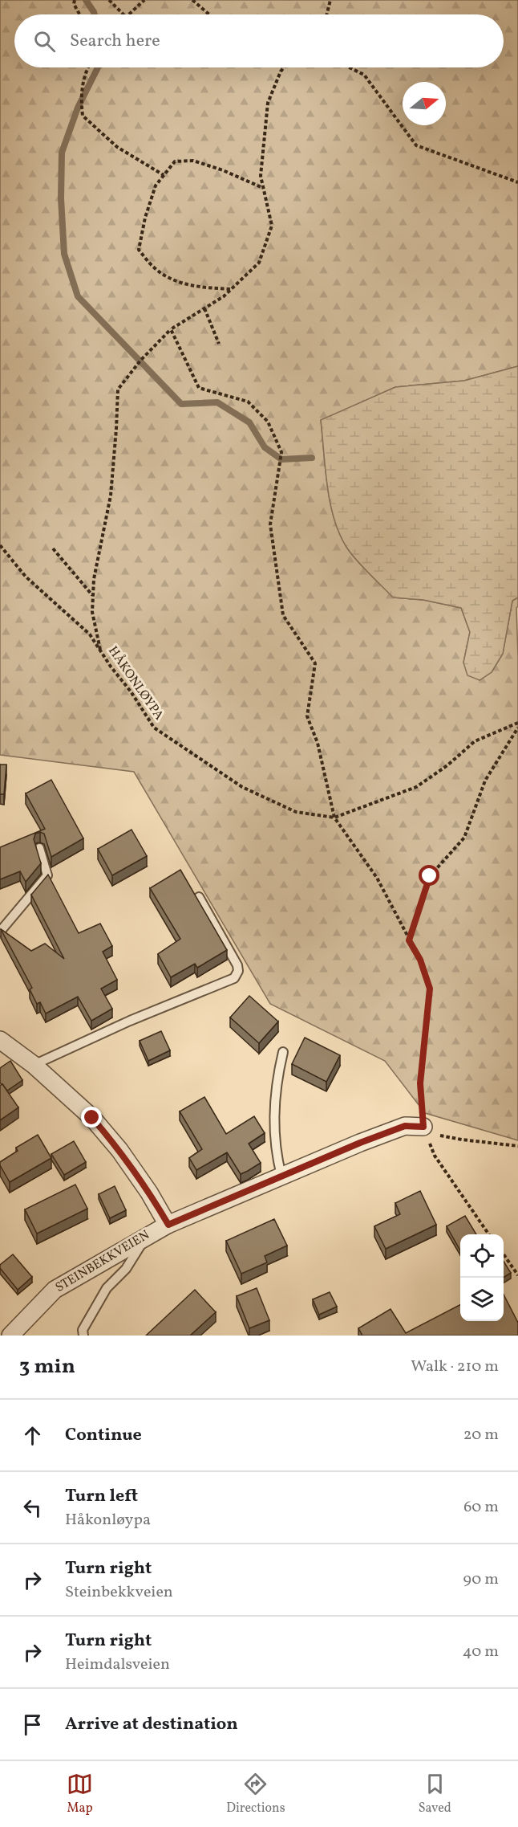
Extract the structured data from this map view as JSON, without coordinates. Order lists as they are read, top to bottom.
{
  "streets": {
    "street": ["STEINBEKKVEIEN"],
    "path": ["HÅKONLØYPA"]
  },
  "north": "right",
  "page": {
    "search": "Search here",
    "heading": ["3 min", "Walk · 210 m"],
    "list": [
      ["Continue", "20 m"],
      ["Turn left", "Håkonløypa", "60 m"],
      ["Turn right", "Steinbekkveien", "90 m"],
      ["Turn right", "Heimdalsveien", "40 m"],
      "Arrive at destination"
    ],
    "nav": ["Map", "Directions", "Saved"]
  }
}
